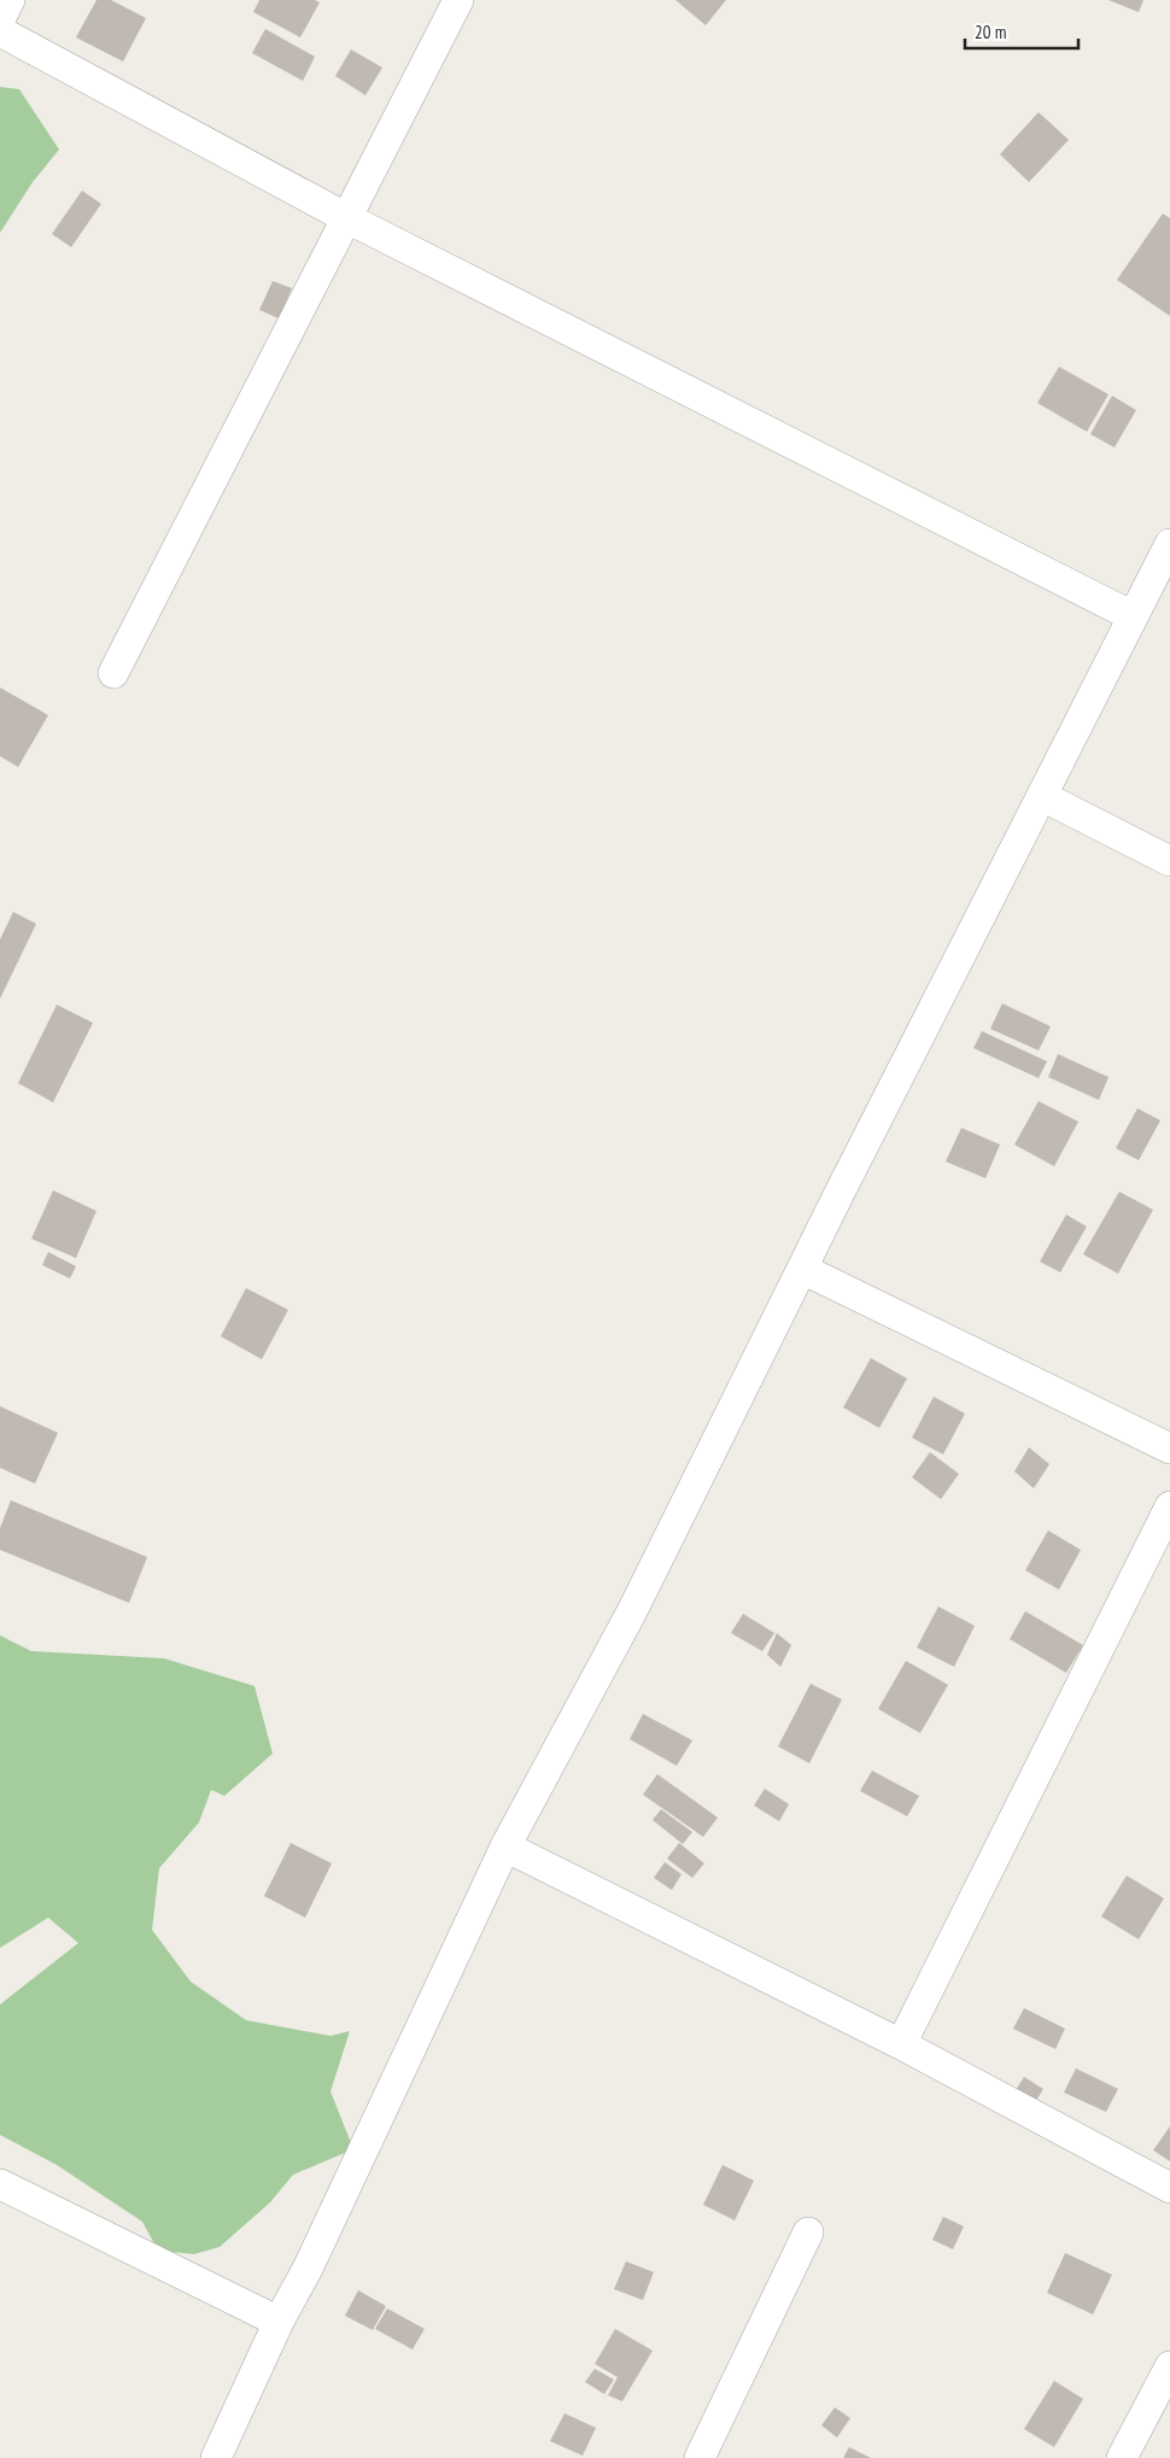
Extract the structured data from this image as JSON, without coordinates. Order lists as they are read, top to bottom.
{
  "scale_bar": "20 m"
}
